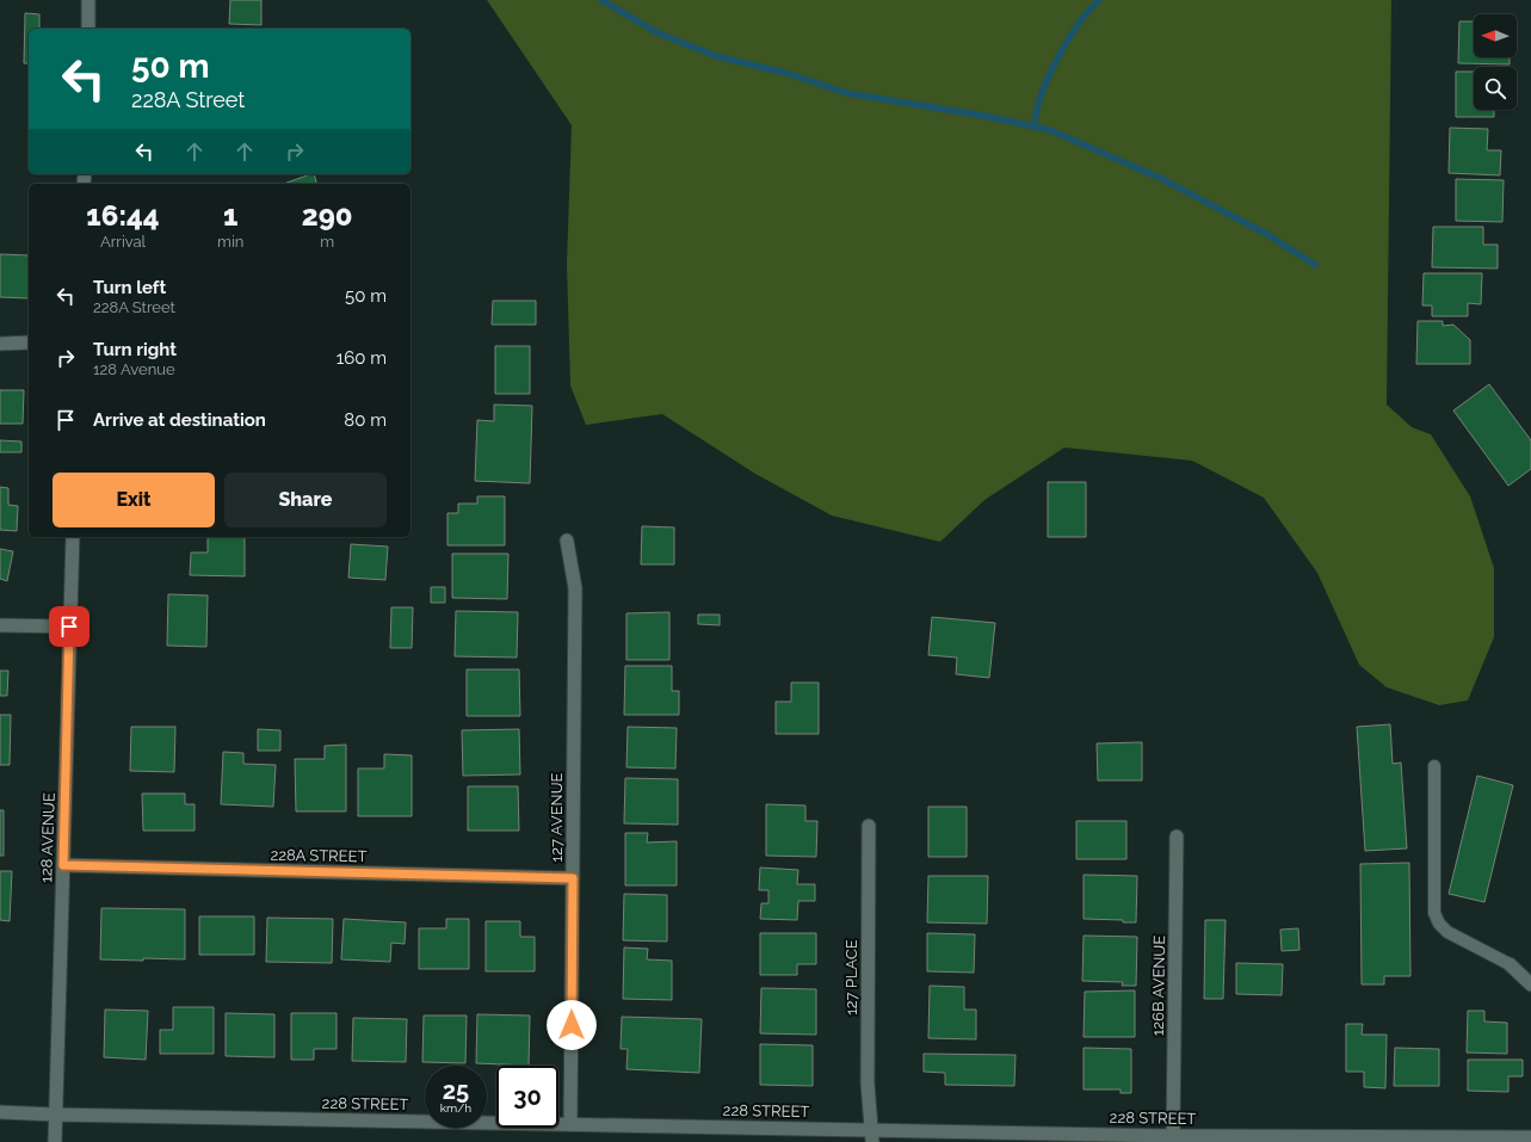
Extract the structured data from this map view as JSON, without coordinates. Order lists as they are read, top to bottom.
{
  "streets": {
    "street": [
      "127 AVENUE",
      "128 AVENUE",
      "228A STREET",
      "127 PLACE",
      "126B AVENUE",
      "228 STREET"
    ]
  },
  "crossings": [
    ["127 AVENUE", "228A STREET"],
    ["127 AVENUE", "228 STREET"],
    ["128 AVENUE", "228A STREET"],
    ["128 AVENUE", "228 STREET"],
    ["127 PLACE", "228 STREET"],
    ["126B AVENUE", "228 STREET"]
  ],
  "north": "left",
  "page": {
    "turn": ["50 m", "228A Street"],
    "eta": [
      "16:44",
      "Arrival",
      "1",
      "min",
      "290",
      "m"
    ],
    "list": [
      {
        "name": "Turn left",
        "note": "228A Street",
        "value": "50 m"
      },
      {
        "name": "Turn right",
        "note": "128 Avenue",
        "value": "160 m"
      },
      {
        "name": "Arrive at destination",
        "value": "80 m"
      }
    ],
    "buttons": ["Exit", "Share"],
    "speed": "25 km/h",
    "limit": "30"
  }
}
